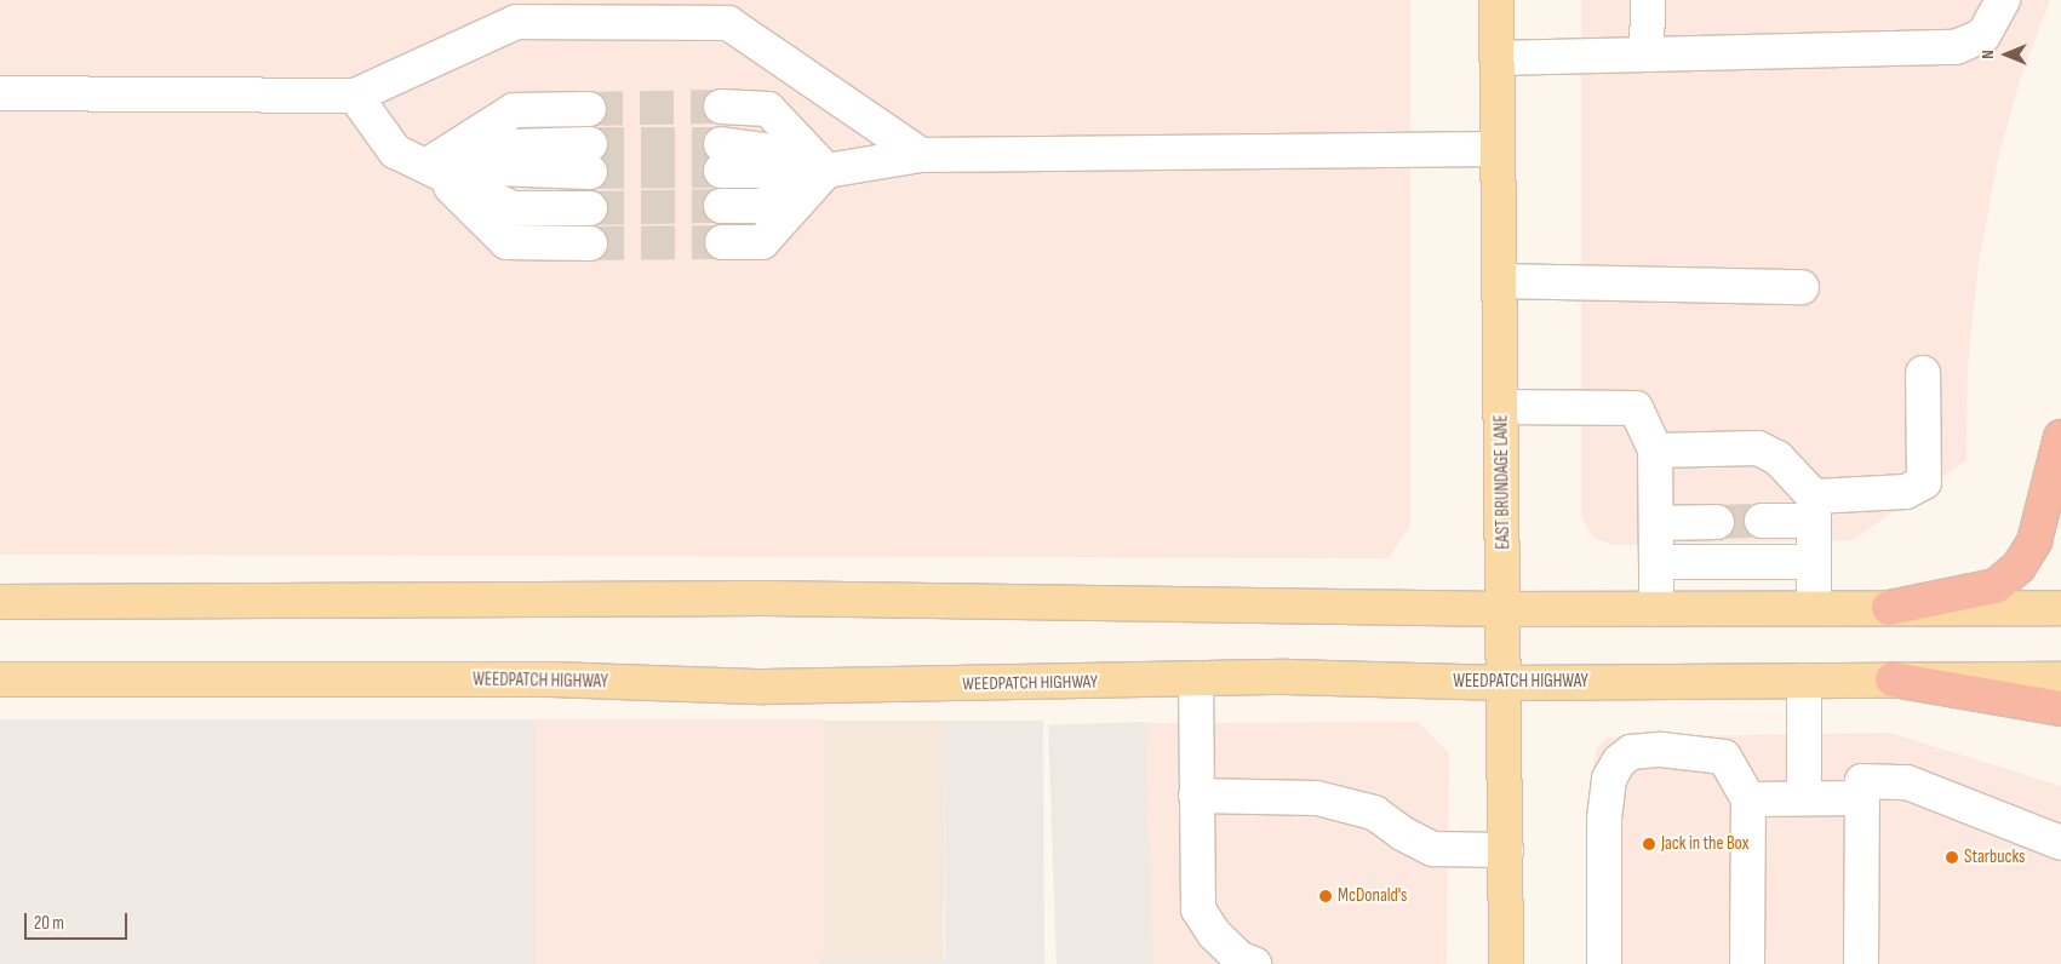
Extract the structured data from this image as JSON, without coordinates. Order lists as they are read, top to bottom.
{
  "streets": {
    "main road": ["EAST BRUNDAGE LANE", "WEEDPATCH HIGHWAY"]
  },
  "crossings": [
    ["EAST BRUNDAGE LANE", "WEEDPATCH HIGHWAY"]
  ],
  "places": ["Jack in the Box", "Starbucks", "McDonald's"],
  "scale_bar": "20 m",
  "north": "left"
}
